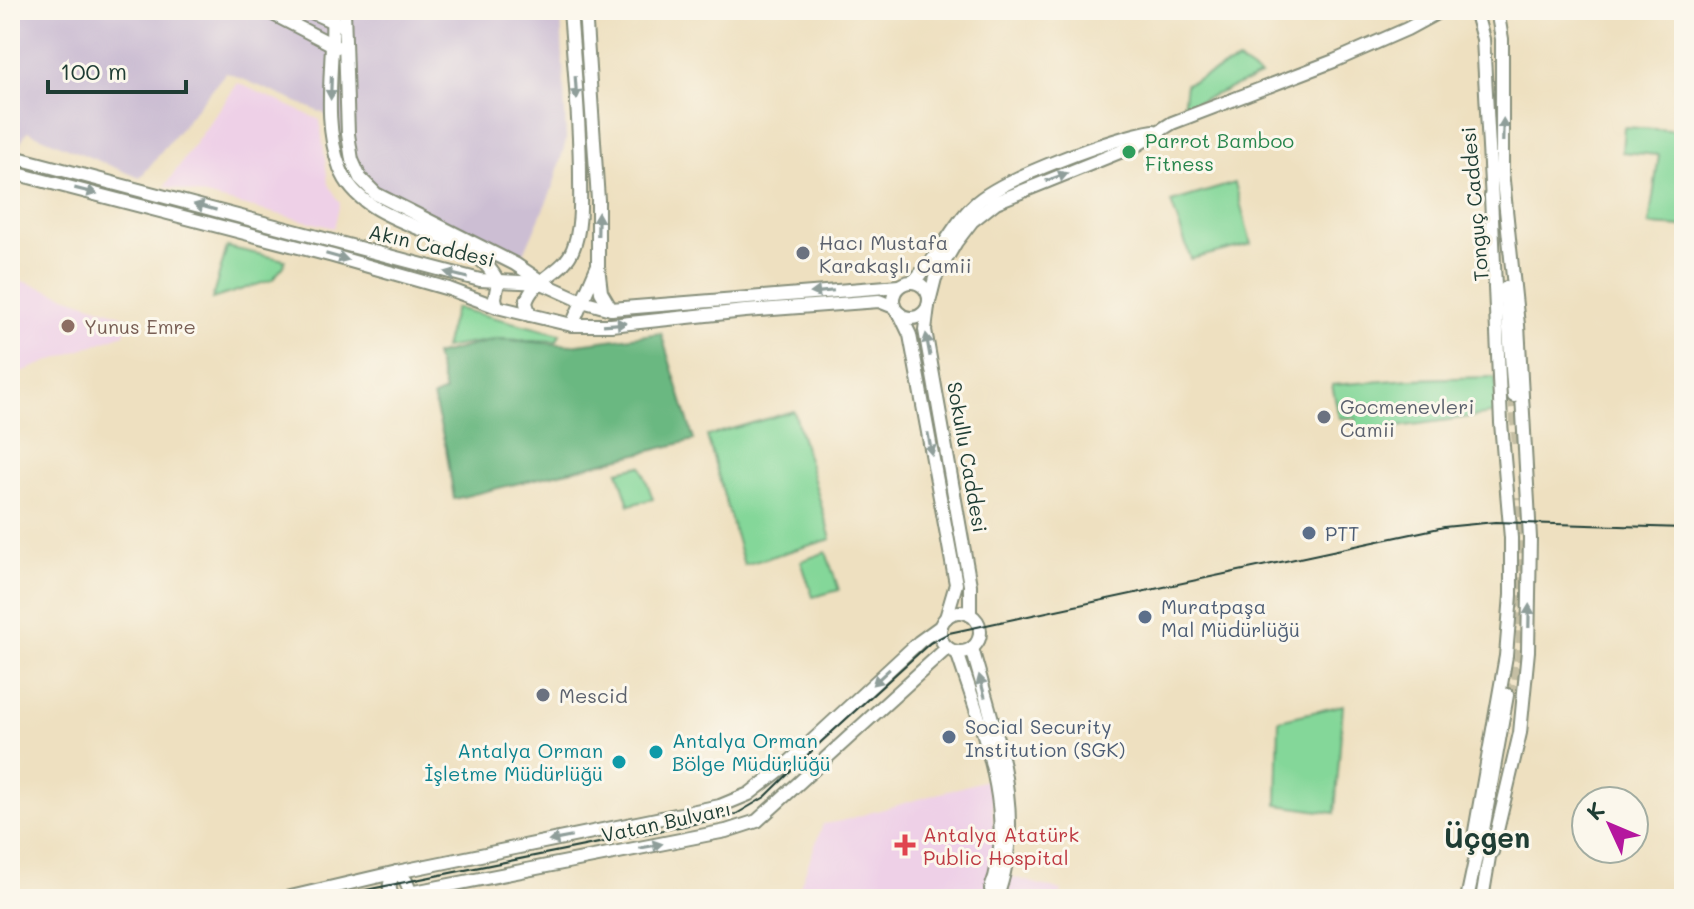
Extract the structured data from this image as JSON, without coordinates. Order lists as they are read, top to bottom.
{
  "streets": {
    "main road": [
      "Tonguç Caddesi",
      "Akın Caddesi",
      "Sokullu Caddesi",
      "Vatan Bulvarı"
    ]
  },
  "crossings": [
    ["Akın Caddesi", "Sokullu Caddesi"],
    ["Sokullu Caddesi", "Vatan Bulvarı"]
  ],
  "districts": ["Üçgen"],
  "places": {
    "other": [
      "Parrot Bamboo Fitness",
      "Hacı Mustafa Karakaşlı Camii",
      "Yunus Emre",
      "Gocmenevleri Camii",
      "PTT",
      "Muratpaşa Mal Müdürlüğü",
      "Mescid",
      "Social Security Institution (SGK)",
      "Antalya Orman Bölge Müdürlüğü",
      "Antalya Orman İşletme Müdürlüğü"
    ],
    "health": ["Antalya Atatürk Public Hospital"]
  },
  "scale_bar": "100 m",
  "north": "top left"
}
